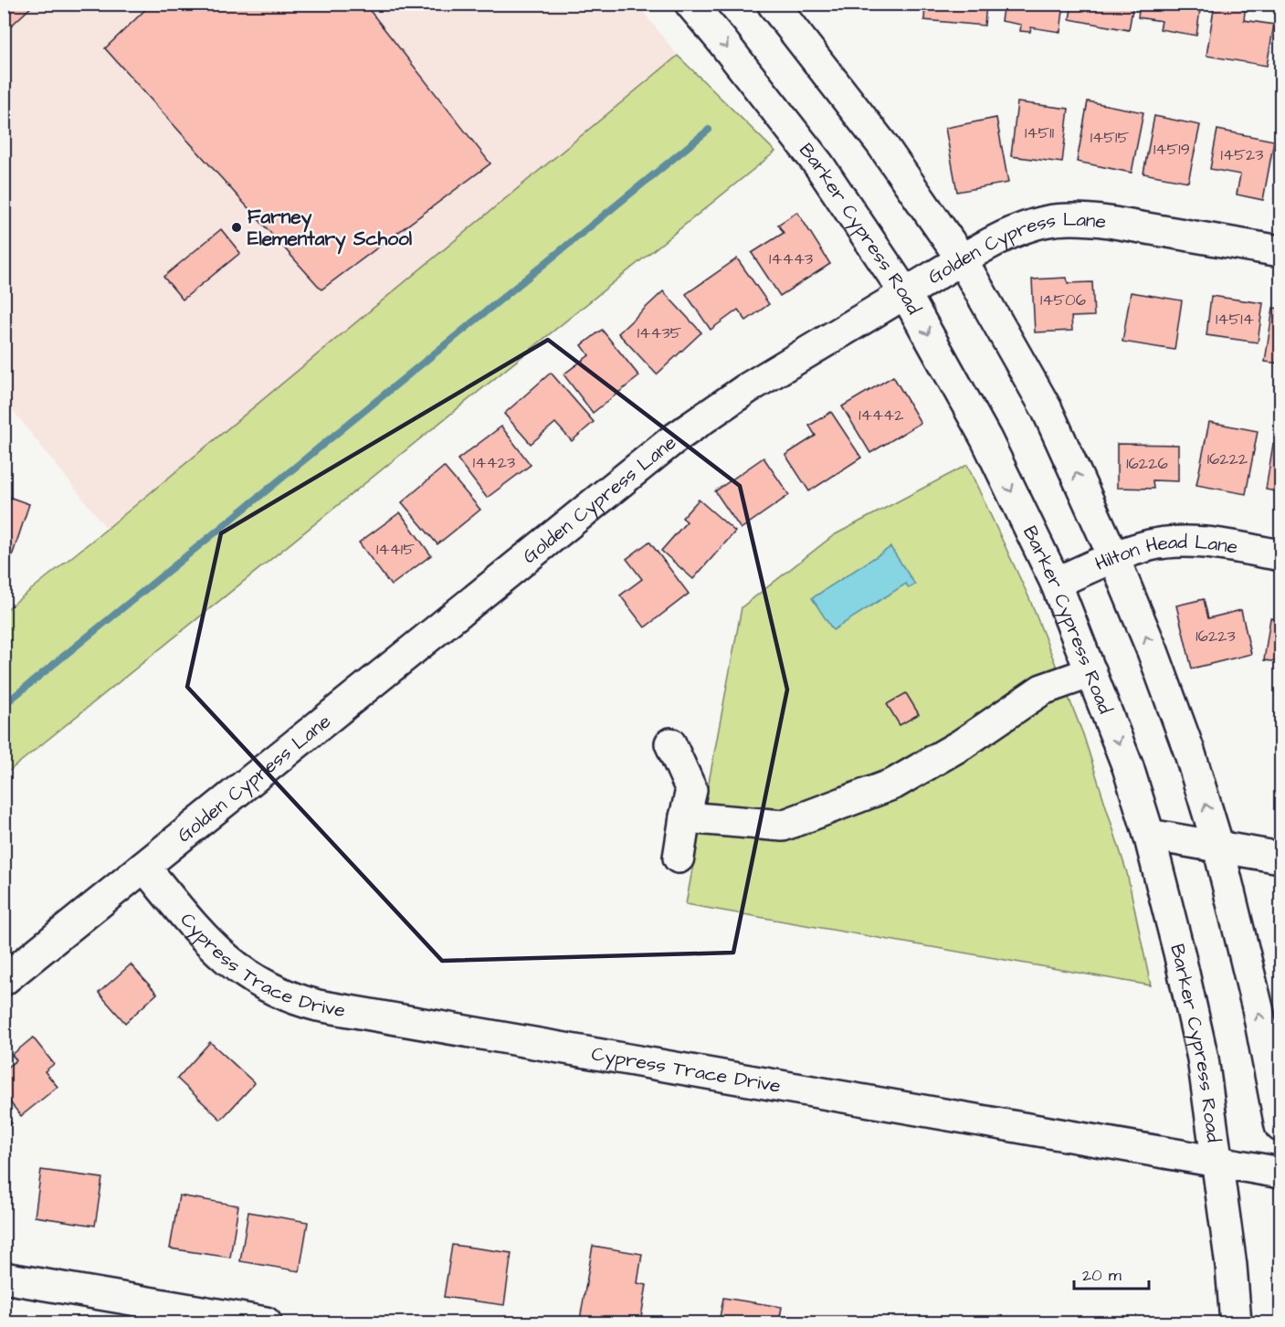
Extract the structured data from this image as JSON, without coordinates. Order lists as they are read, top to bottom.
{
  "streets": {
    "street": [
      "Barker Cypress Road",
      "Golden Cypress Lane",
      "Hilton Head Lane",
      "Cypress Trace Drive"
    ]
  },
  "crossings": [
    ["Barker Cypress Road", "Golden Cypress Lane"],
    ["Barker Cypress Road", "Hilton Head Lane"],
    ["Barker Cypress Road", "Cypress Trace Drive"],
    ["Golden Cypress Lane", "Cypress Trace Drive"]
  ],
  "places": ["Farney Elementary School"],
  "house_numbers": [
    "14511",
    "14515",
    "14519",
    "14523",
    "14443",
    "14506",
    "14514",
    "14435",
    "14442",
    "16222",
    "14423",
    "16226",
    "14415",
    "16223"
  ],
  "scale_bar": "20 m"
}
